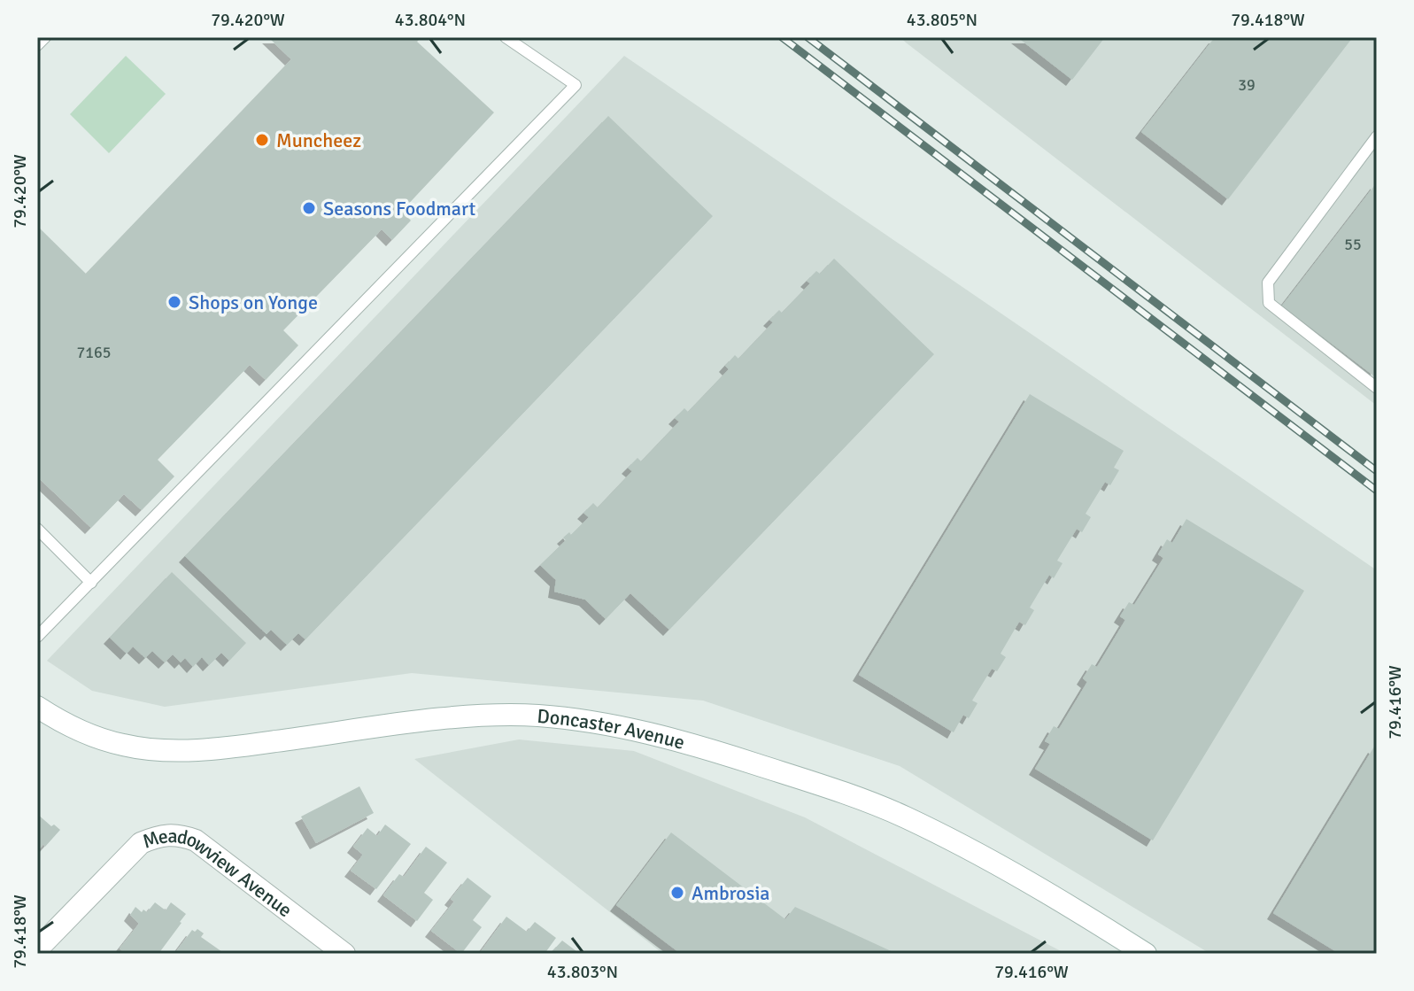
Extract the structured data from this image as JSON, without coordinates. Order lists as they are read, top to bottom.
{
  "streets": {
    "street": ["Doncaster Avenue", "Meadowview Avenue"]
  },
  "places": [
    "Muncheez",
    "Seasons Foodmart",
    "Shops on Yonge",
    "Ambrosia"
  ],
  "house_numbers": ["39", "55", "7165"],
  "coordinates": [
    "79.420°W",
    "43.804°N",
    "43.805°N",
    "79.418°W",
    "79.416°W",
    "43.803°N"
  ]
}
